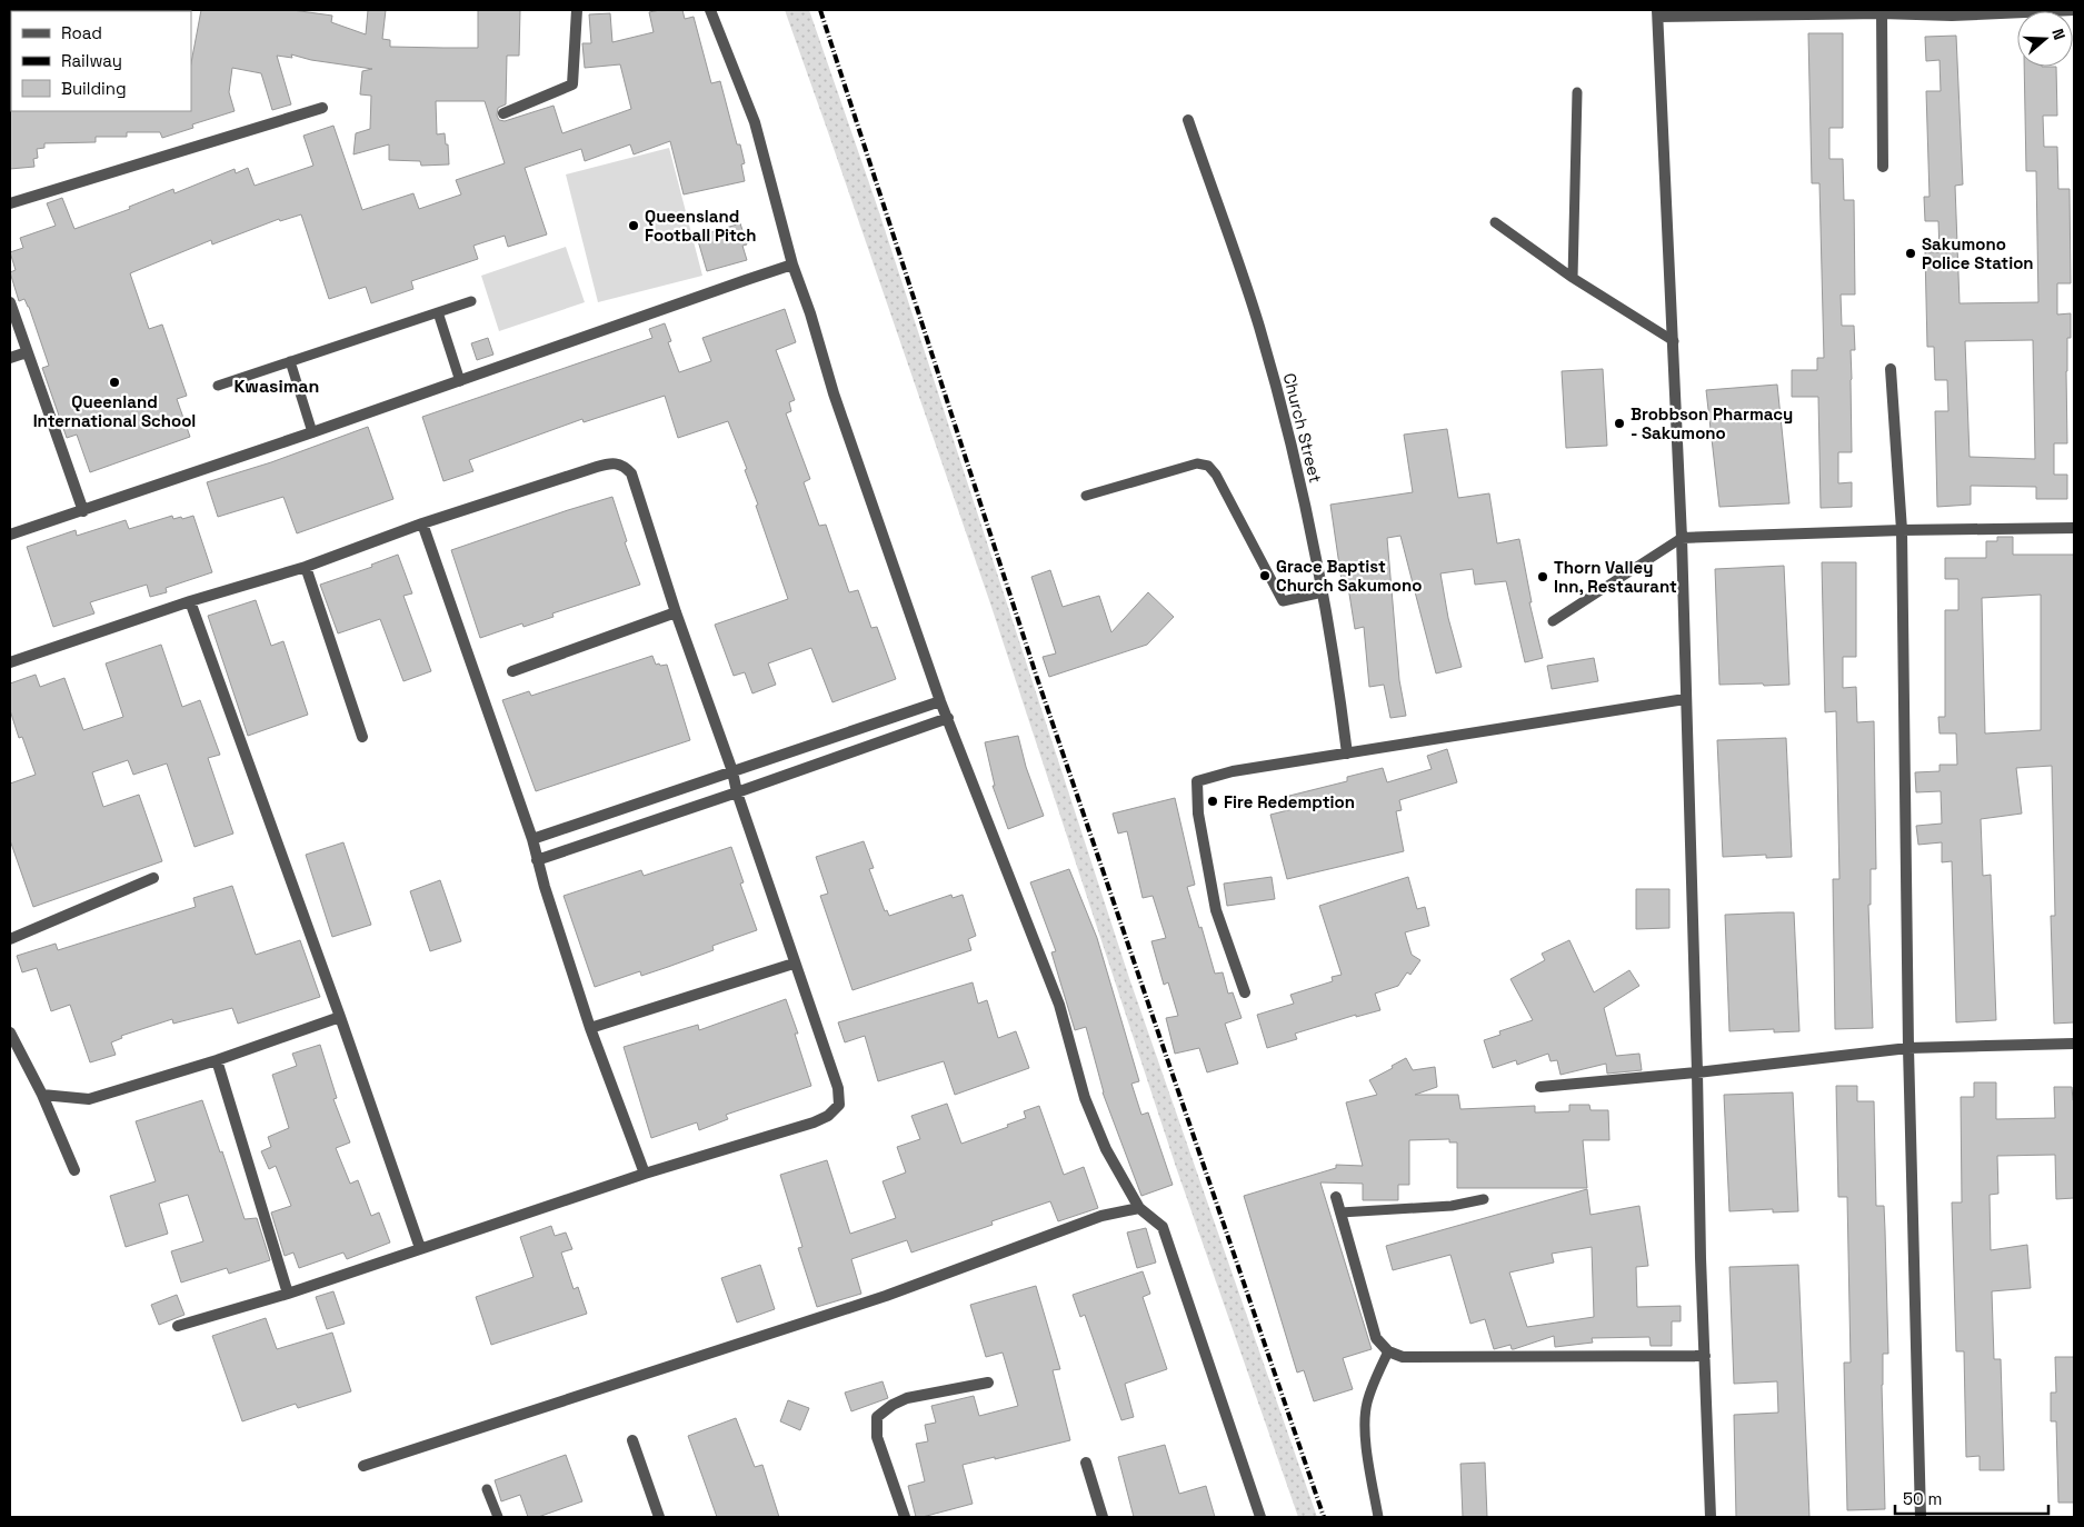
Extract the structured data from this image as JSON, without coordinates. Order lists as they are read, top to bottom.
{
  "streets": {
    "street": ["Church Street"]
  },
  "districts": ["Kwasiman"],
  "places": [
    "Queensland Football Pitch",
    "Sakumono Police Station",
    "Queenland International School",
    "Brobbson Pharmacy - Sakumono",
    "Grace Baptist Church Sakumono",
    "Thorn Valley Inn, Restaurant",
    "Fire Redemption"
  ],
  "legend": ["Road", "Railway", "Building"],
  "scale_bar": "50 m",
  "north": "right"
}
